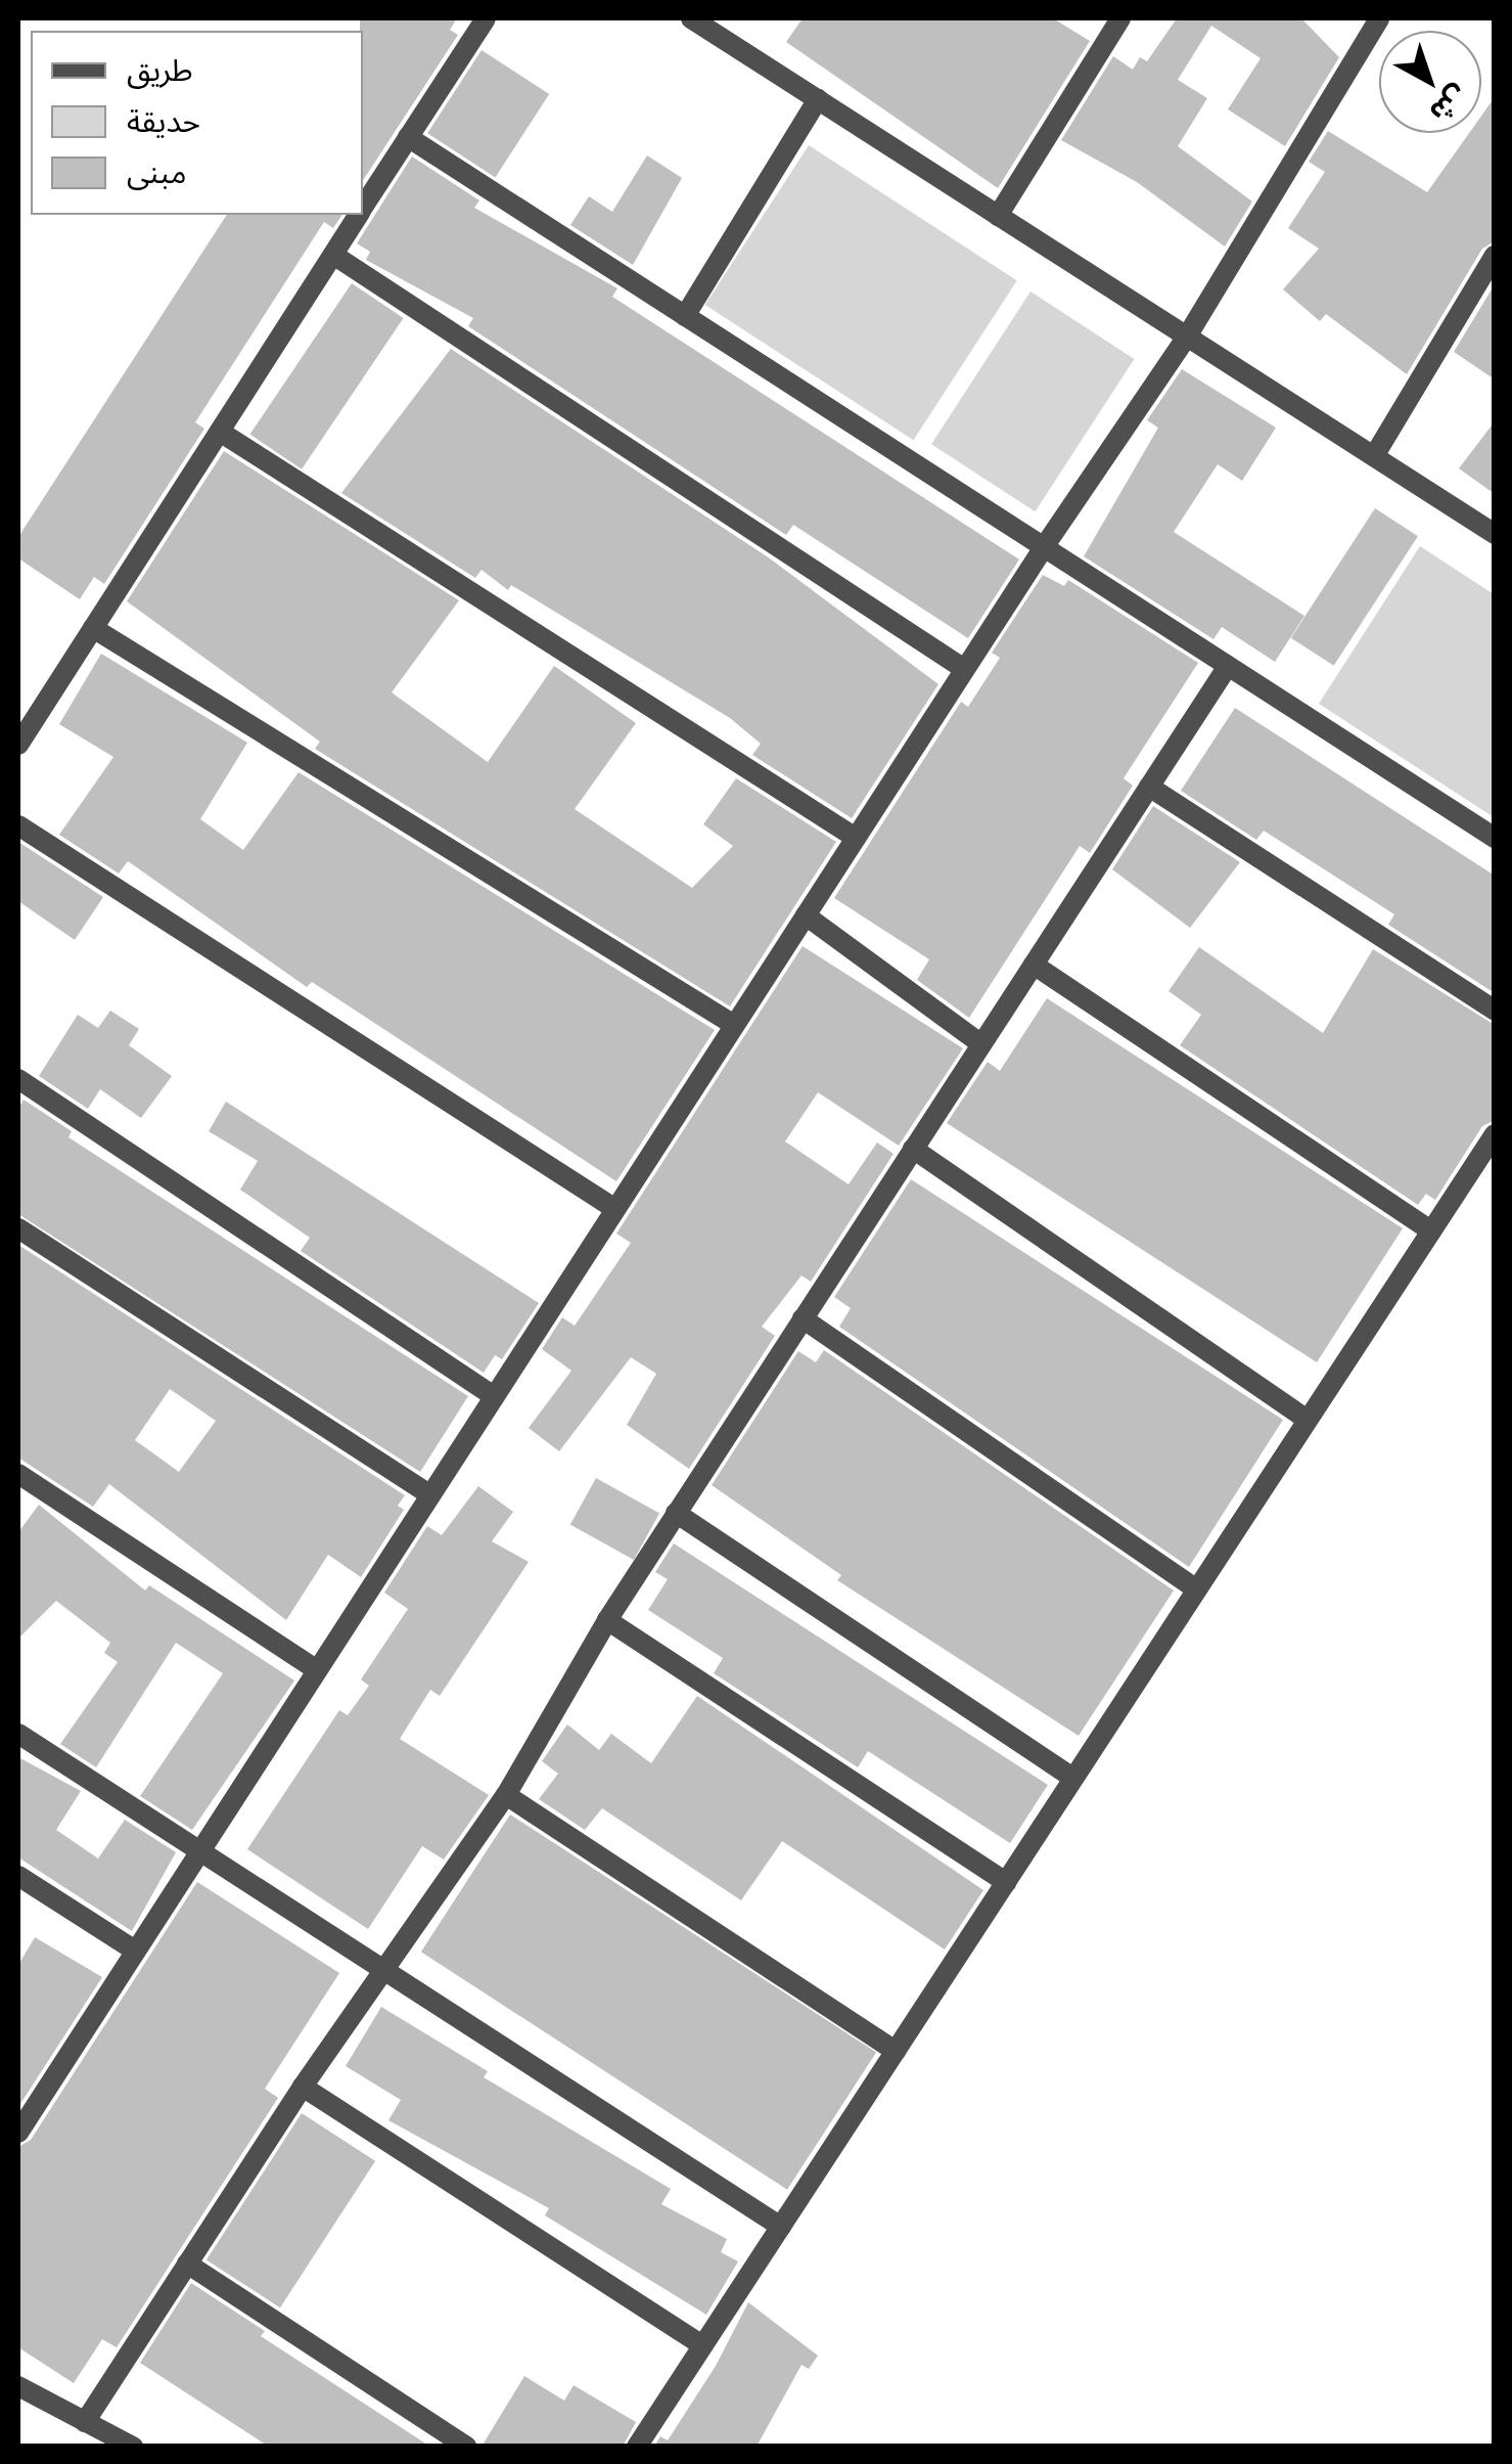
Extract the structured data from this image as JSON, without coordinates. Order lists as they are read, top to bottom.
{
  "legend": ["طريق", "حديقة", "مبنى"],
  "north": "bottom right"
}
